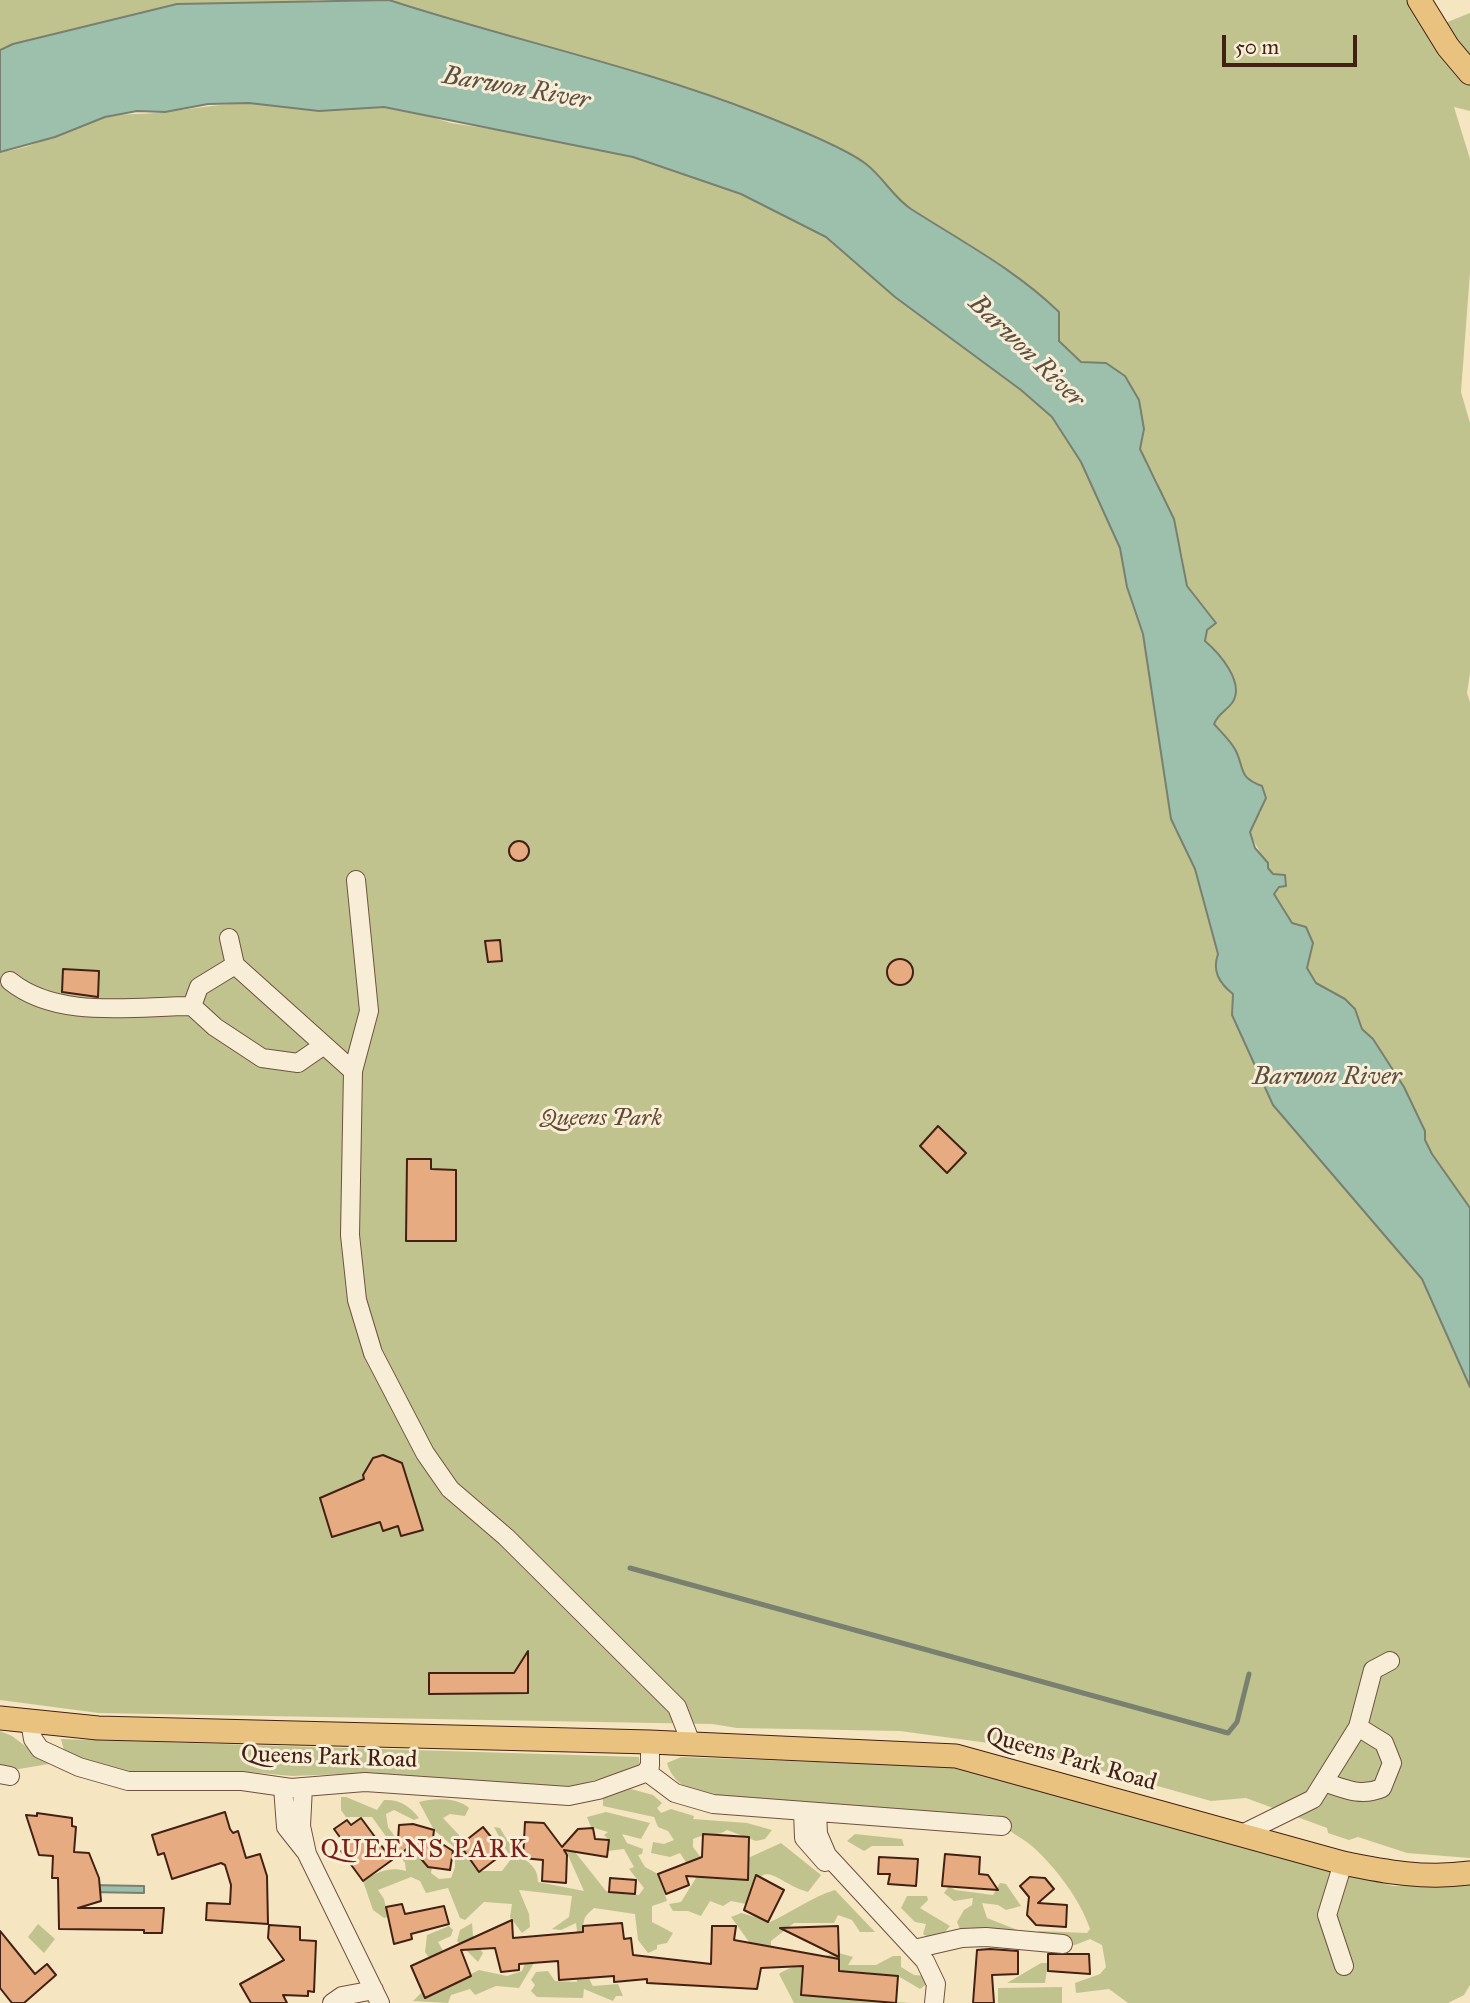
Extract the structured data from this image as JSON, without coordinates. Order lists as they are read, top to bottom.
{
  "streets": {
    "main road": ["Queens Park Road"]
  },
  "districts": ["QUEENS PARK"],
  "water": ["Barwon River"],
  "parks": ["Queens Park"],
  "scale_bar": "50 m"
}
